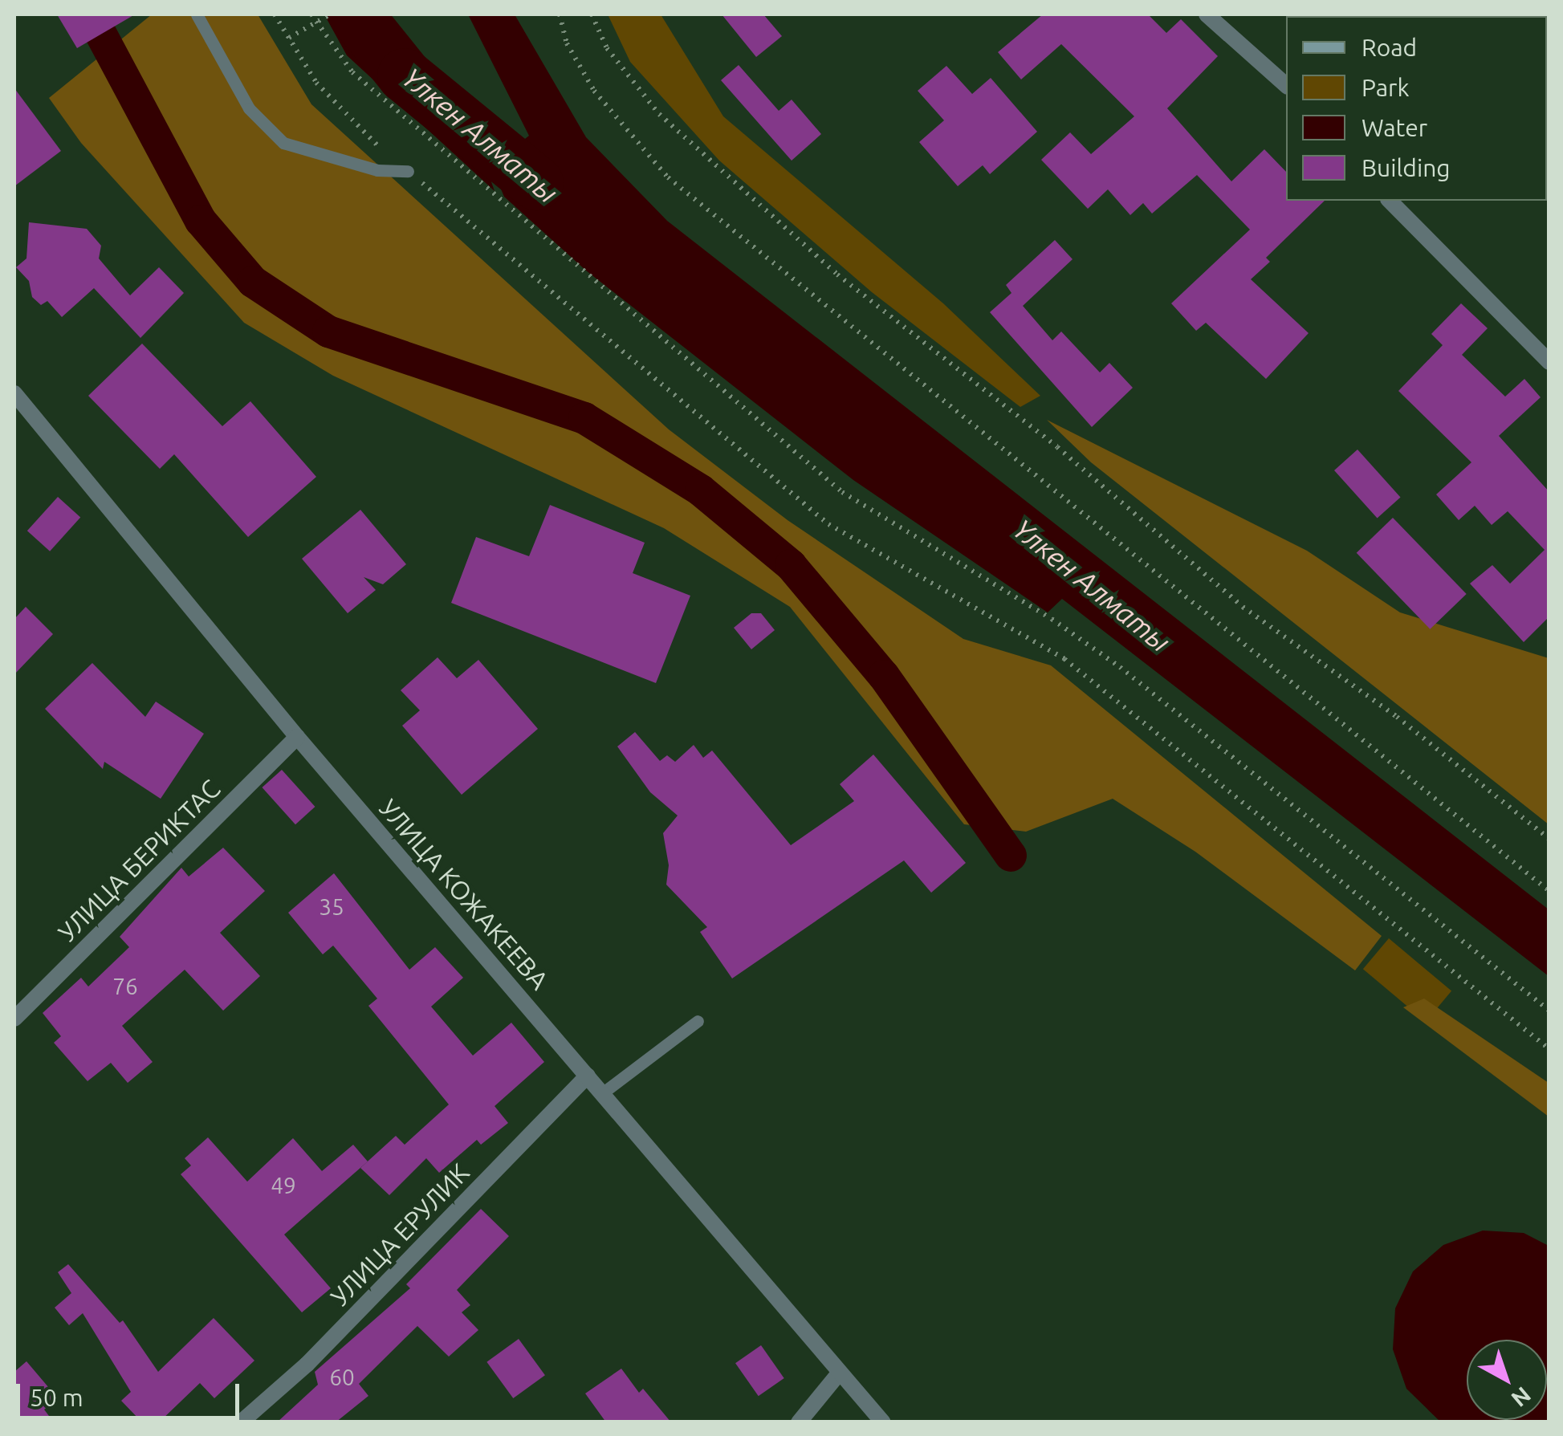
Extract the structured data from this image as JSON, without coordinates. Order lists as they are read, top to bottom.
{
  "streets": {
    "street": ["УЛИЦА БЕРИКТАС", "УЛИЦА КОЖАКЕЕВА", "УЛИЦА ЕРУЛИК"]
  },
  "crossings": [
    ["УЛИЦА БЕРИКТАС", "УЛИЦА КОЖАКЕЕВА"],
    ["УЛИЦА КОЖАКЕЕВА", "УЛИЦА ЕРУЛИК"]
  ],
  "water": ["Үлкен Алматы"],
  "house_numbers": [
    "35",
    "76",
    "49",
    "60"
  ],
  "legend": [
    "Road",
    "Park",
    "Water",
    "Building"
  ],
  "scale_bar": "50 m",
  "north": "bottom right"
}
